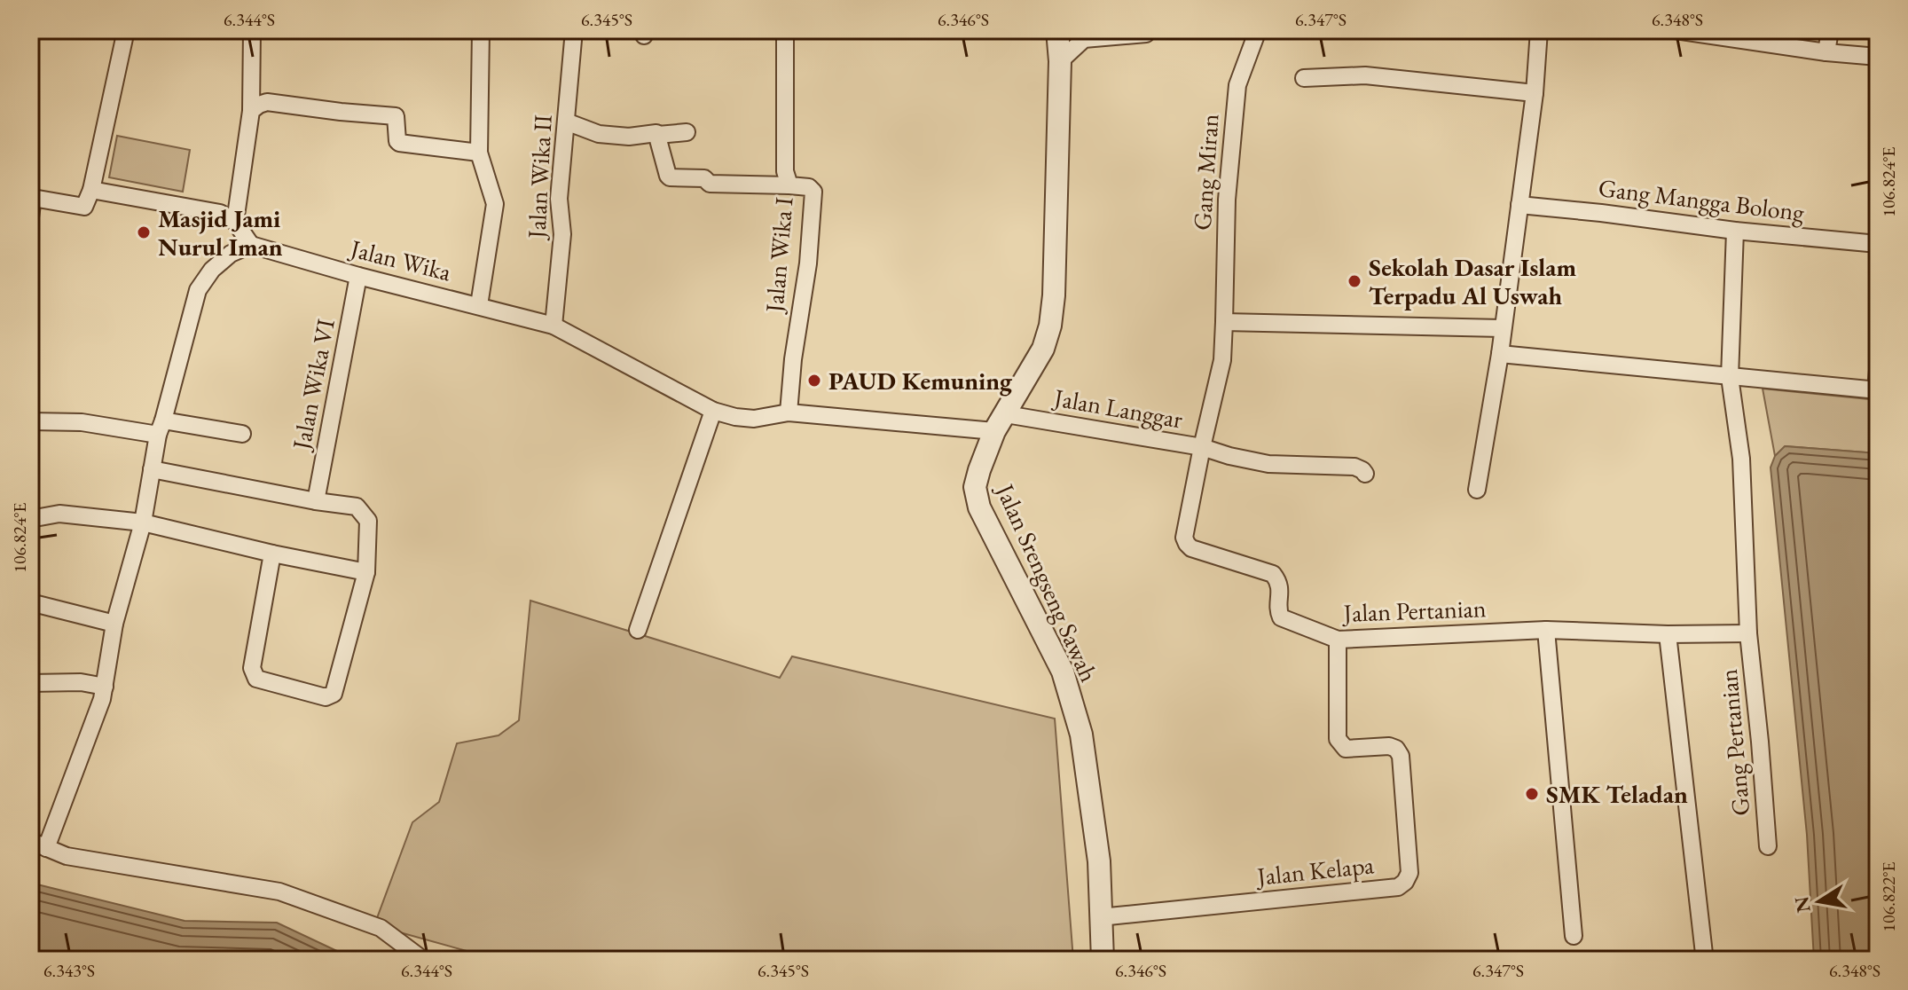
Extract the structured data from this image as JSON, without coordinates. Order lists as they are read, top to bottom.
{
  "streets": {
    "street": [
      "Gang Miran",
      "Jalan Wika II",
      "Gang Mangga Bolong",
      "Jalan Wika I",
      "Jalan Wika",
      "Jalan Wika VI",
      "Jalan Langgar",
      "Jalan Srengseng Sawah",
      "Jalan Pertanian",
      "Gang Pertanian",
      "Jalan Kelapa"
    ]
  },
  "crossings": [
    ["Gang Miran", "Jalan Langgar"],
    ["Jalan Wika II", "Jalan Wika"],
    ["Gang Mangga Bolong", "Gang Pertanian"],
    ["Jalan Wika I", "Jalan Wika"],
    ["Jalan Wika", "Jalan Wika VI"],
    ["Jalan Wika", "Jalan Langgar"],
    ["Jalan Wika", "Jalan Srengseng Sawah"],
    ["Jalan Langgar", "Jalan Srengseng Sawah"],
    ["Jalan Langgar", "Jalan Pertanian"],
    ["Jalan Srengseng Sawah", "Jalan Kelapa"],
    ["Jalan Pertanian", "Gang Pertanian"],
    ["Jalan Pertanian", "Jalan Kelapa"]
  ],
  "places": [
    "Masjid Jami Nurul Iman",
    "Sekolah Dasar Islam Terpadu Al Uswah",
    "PAUD Kemuning",
    "SMK Teladan"
  ],
  "north": "left",
  "coordinates": [
    "6.344°S",
    "6.345°S",
    "6.346°S",
    "6.347°S",
    "6.348°S",
    "106.824°E",
    "106.822°E",
    "6.343°S"
  ]
}
